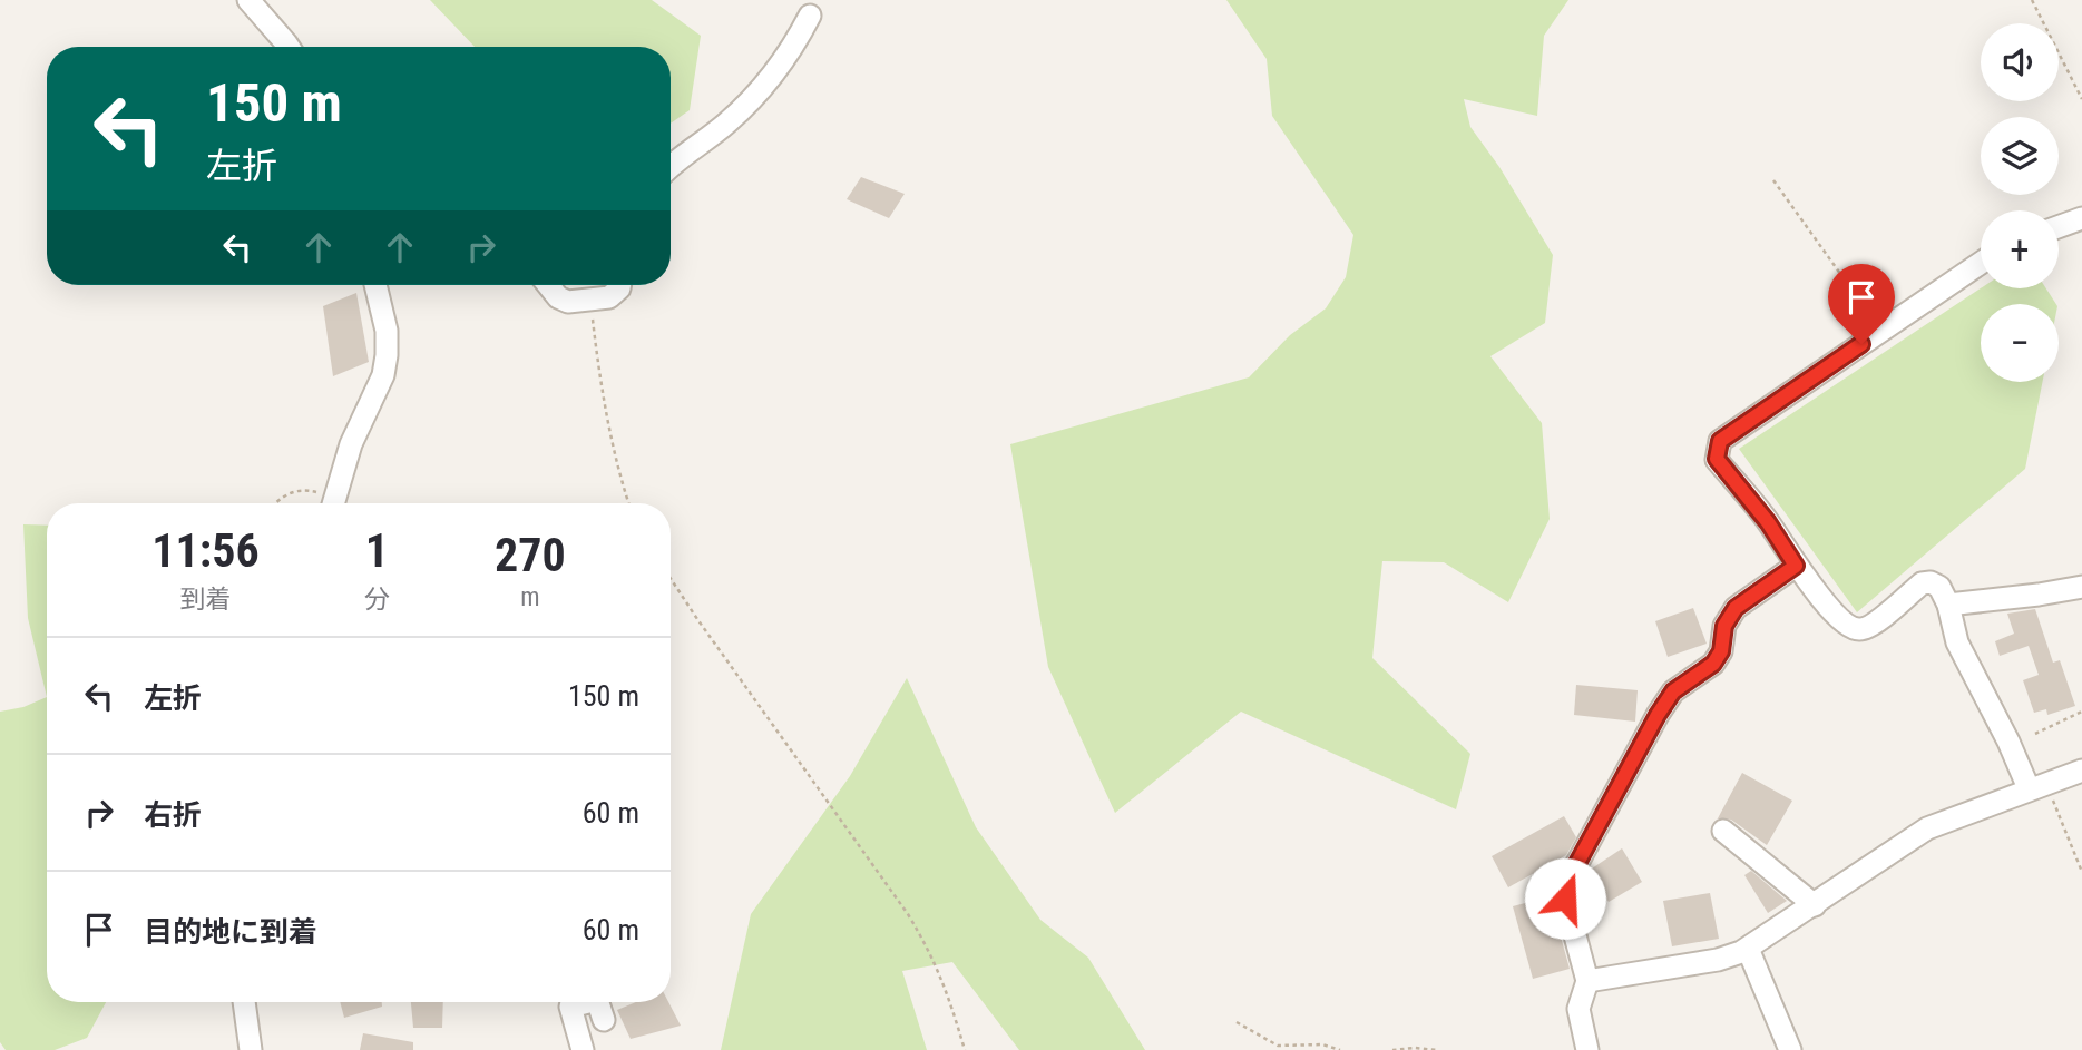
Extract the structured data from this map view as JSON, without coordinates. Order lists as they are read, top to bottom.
{
  "page": {
    "map_buttons": ["+", "−"],
    "turn": ["150 m", "左折"],
    "eta": [
      "11:56",
      "到着",
      "1",
      "分",
      "270",
      "m"
    ],
    "list": [
      {
        "name": "左折",
        "value": "150 m"
      },
      {
        "name": "右折",
        "value": "60 m"
      },
      {
        "name": "目的地に到着",
        "value": "60 m"
      }
    ]
  }
}
